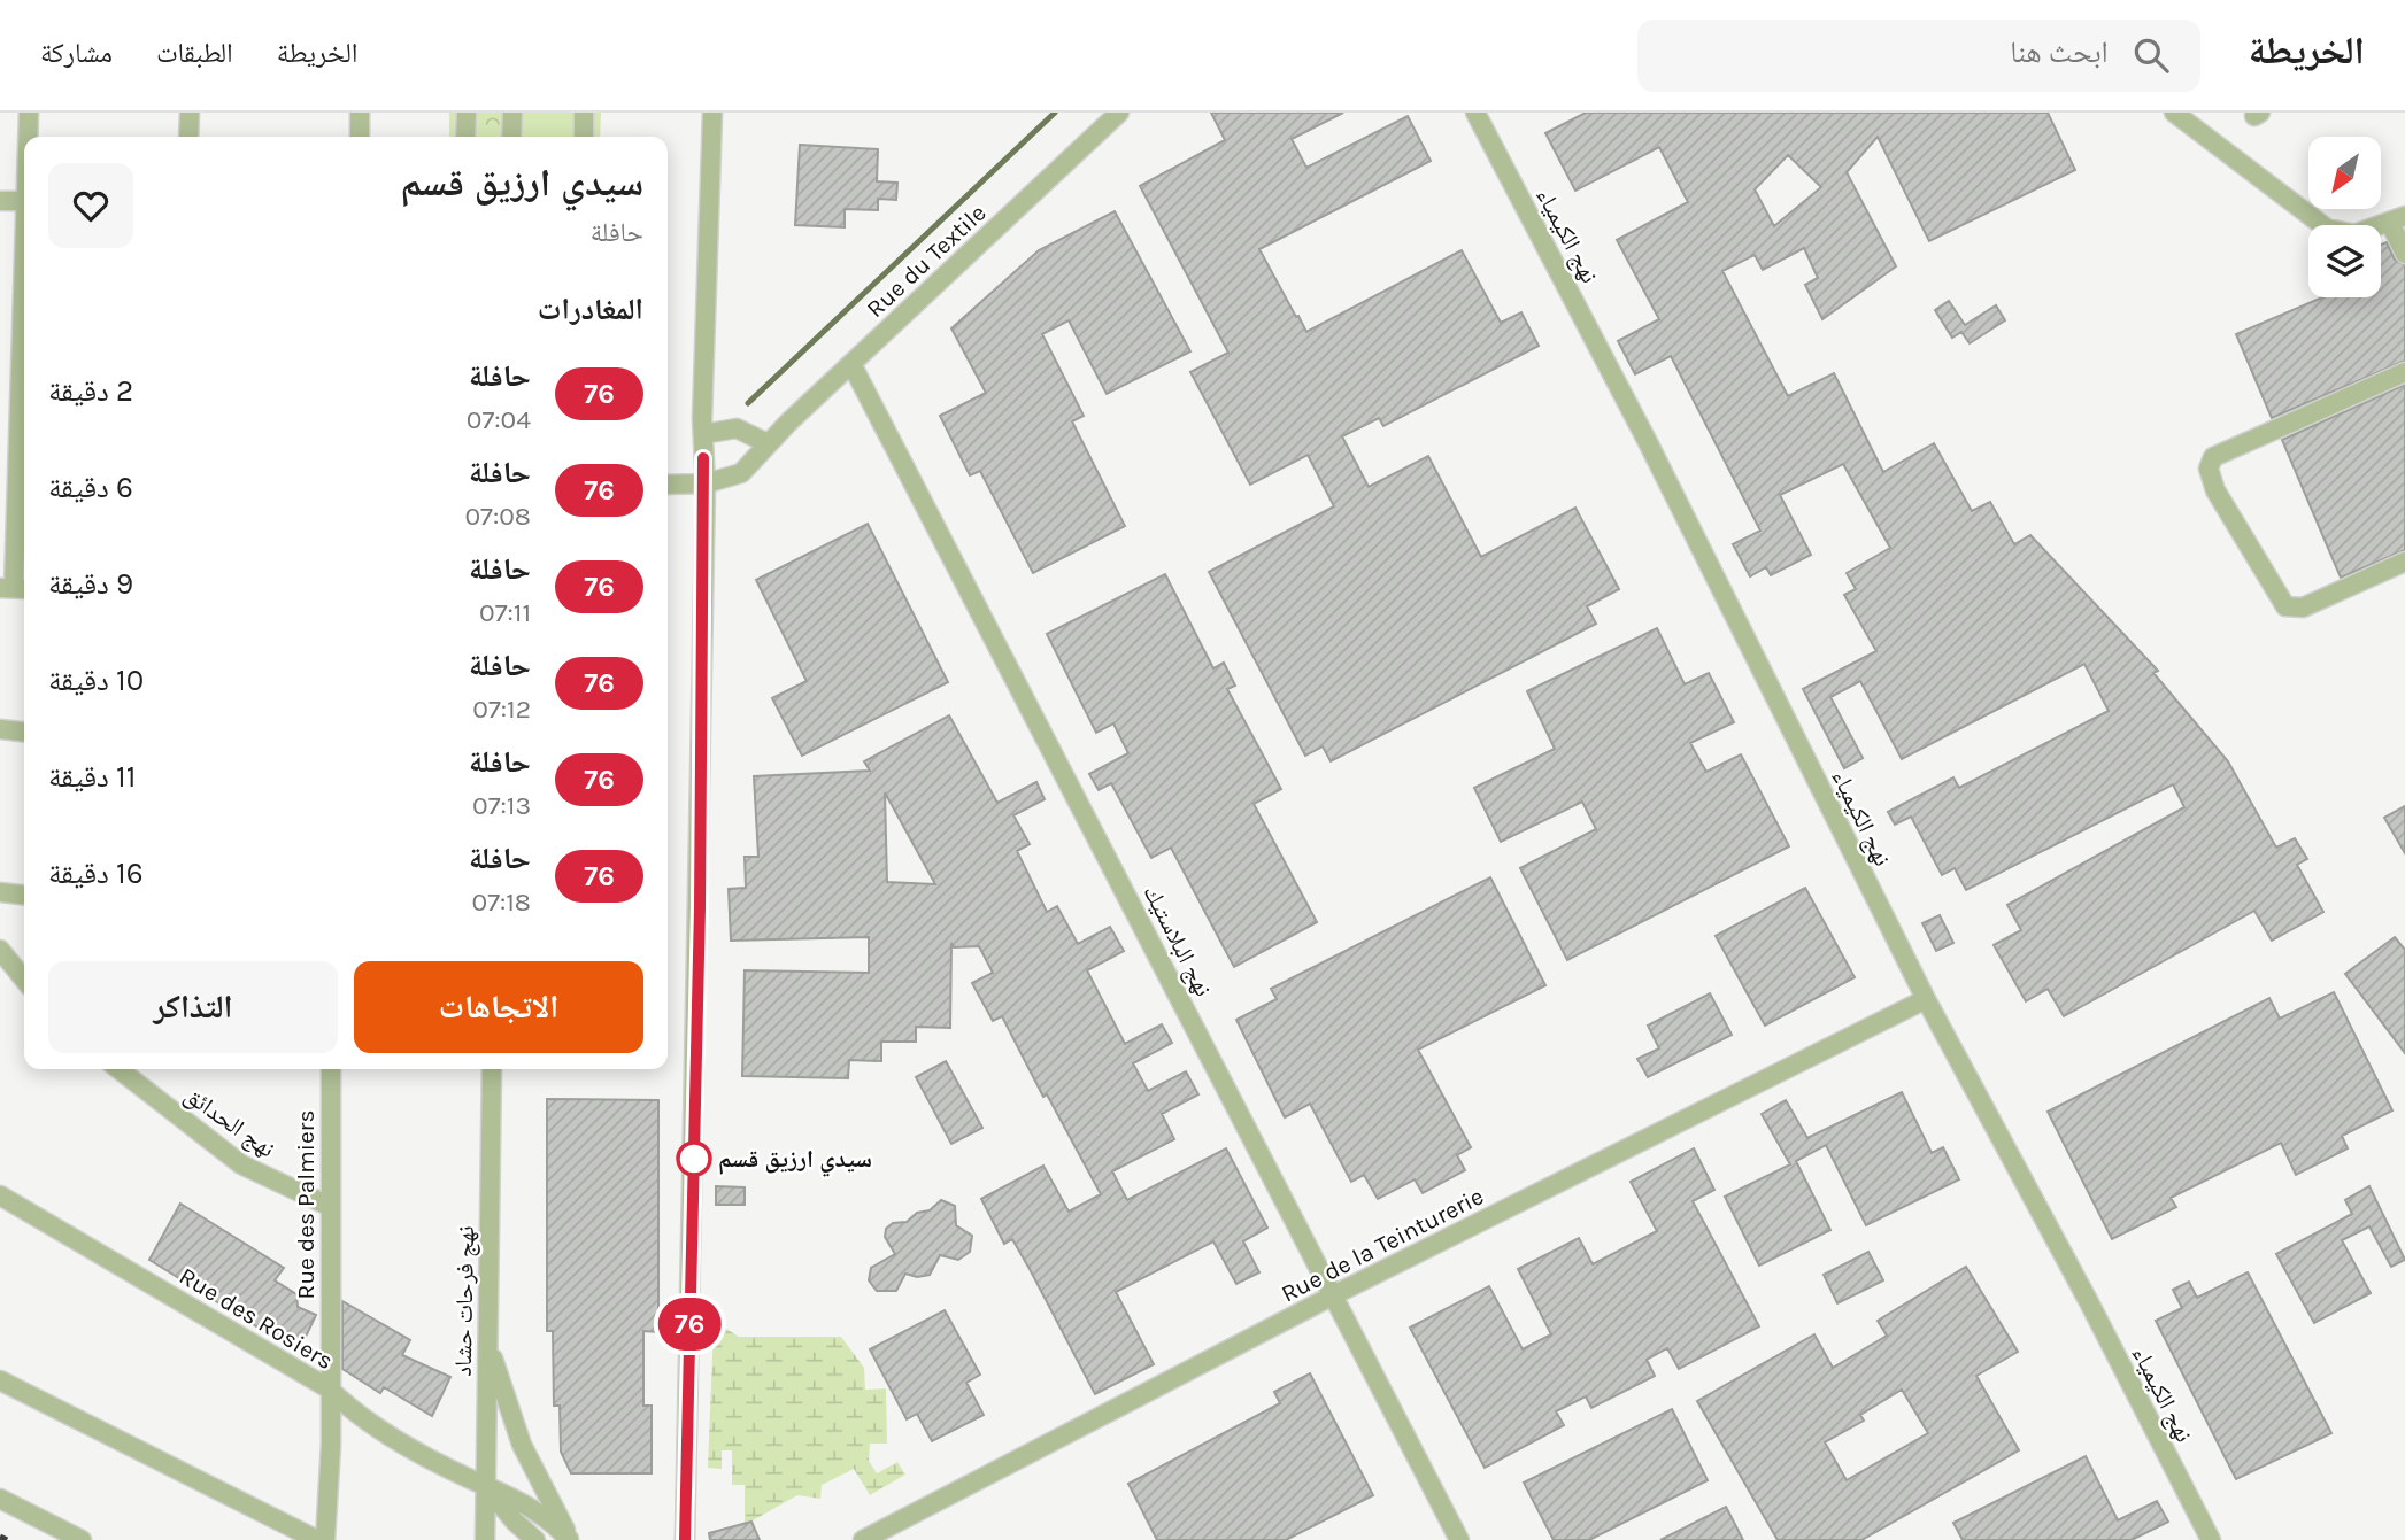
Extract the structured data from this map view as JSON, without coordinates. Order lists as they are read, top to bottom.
{
  "streets": {
    "street": [
      "نهج الكيمياء",
      "Rue du Textile",
      "نهج البلاستيك",
      "نهج الحدائق",
      "Rue des Palmiers",
      "Rue de la Teinturerie",
      "نهج فرحات حشاد",
      "Rue des Rosiers"
    ]
  },
  "crossings": [
    ["نهج الكيمياء", "Rue de la Teinturerie"],
    ["Rue du Textile", "نهج البلاستيك"],
    ["نهج البلاستيك", "Rue de la Teinturerie"],
    ["نهج الحدائق", "Rue des Palmiers"],
    ["Rue des Palmiers", "Rue des Rosiers"],
    ["نهج فرحات حشاد", "Rue des Rosiers"]
  ],
  "places": ["سيدي ارزيق قسم"],
  "lines": ["bus line 76"],
  "north": "bottom left",
  "page": {
    "header": "الخريطة",
    "search": "ابحث هنا",
    "nav": ["الخريطة", "الطبقات", "مشاركة"],
    "on_map": "76",
    "heading": [
      ["سيدي ارزيق قسم", "حافلة"],
      "المغادرات"
    ],
    "list": [
      {
        "mark": "76",
        "name": "حافلة",
        "note": "07:04",
        "value": "2 دقيقة"
      },
      {
        "mark": "76",
        "name": "حافلة",
        "note": "07:08",
        "value": "6 دقيقة"
      },
      {
        "mark": "76",
        "name": "حافلة",
        "note": "07:11",
        "value": "9 دقيقة"
      },
      {
        "mark": "76",
        "name": "حافلة",
        "note": "07:12",
        "value": "10 دقيقة"
      },
      {
        "mark": "76",
        "name": "حافلة",
        "note": "07:13",
        "value": "11 دقيقة"
      },
      {
        "mark": "76",
        "name": "حافلة",
        "note": "07:18",
        "value": "16 دقيقة"
      }
    ],
    "buttons": ["الاتجاهات", "التذاكر"]
  }
}
